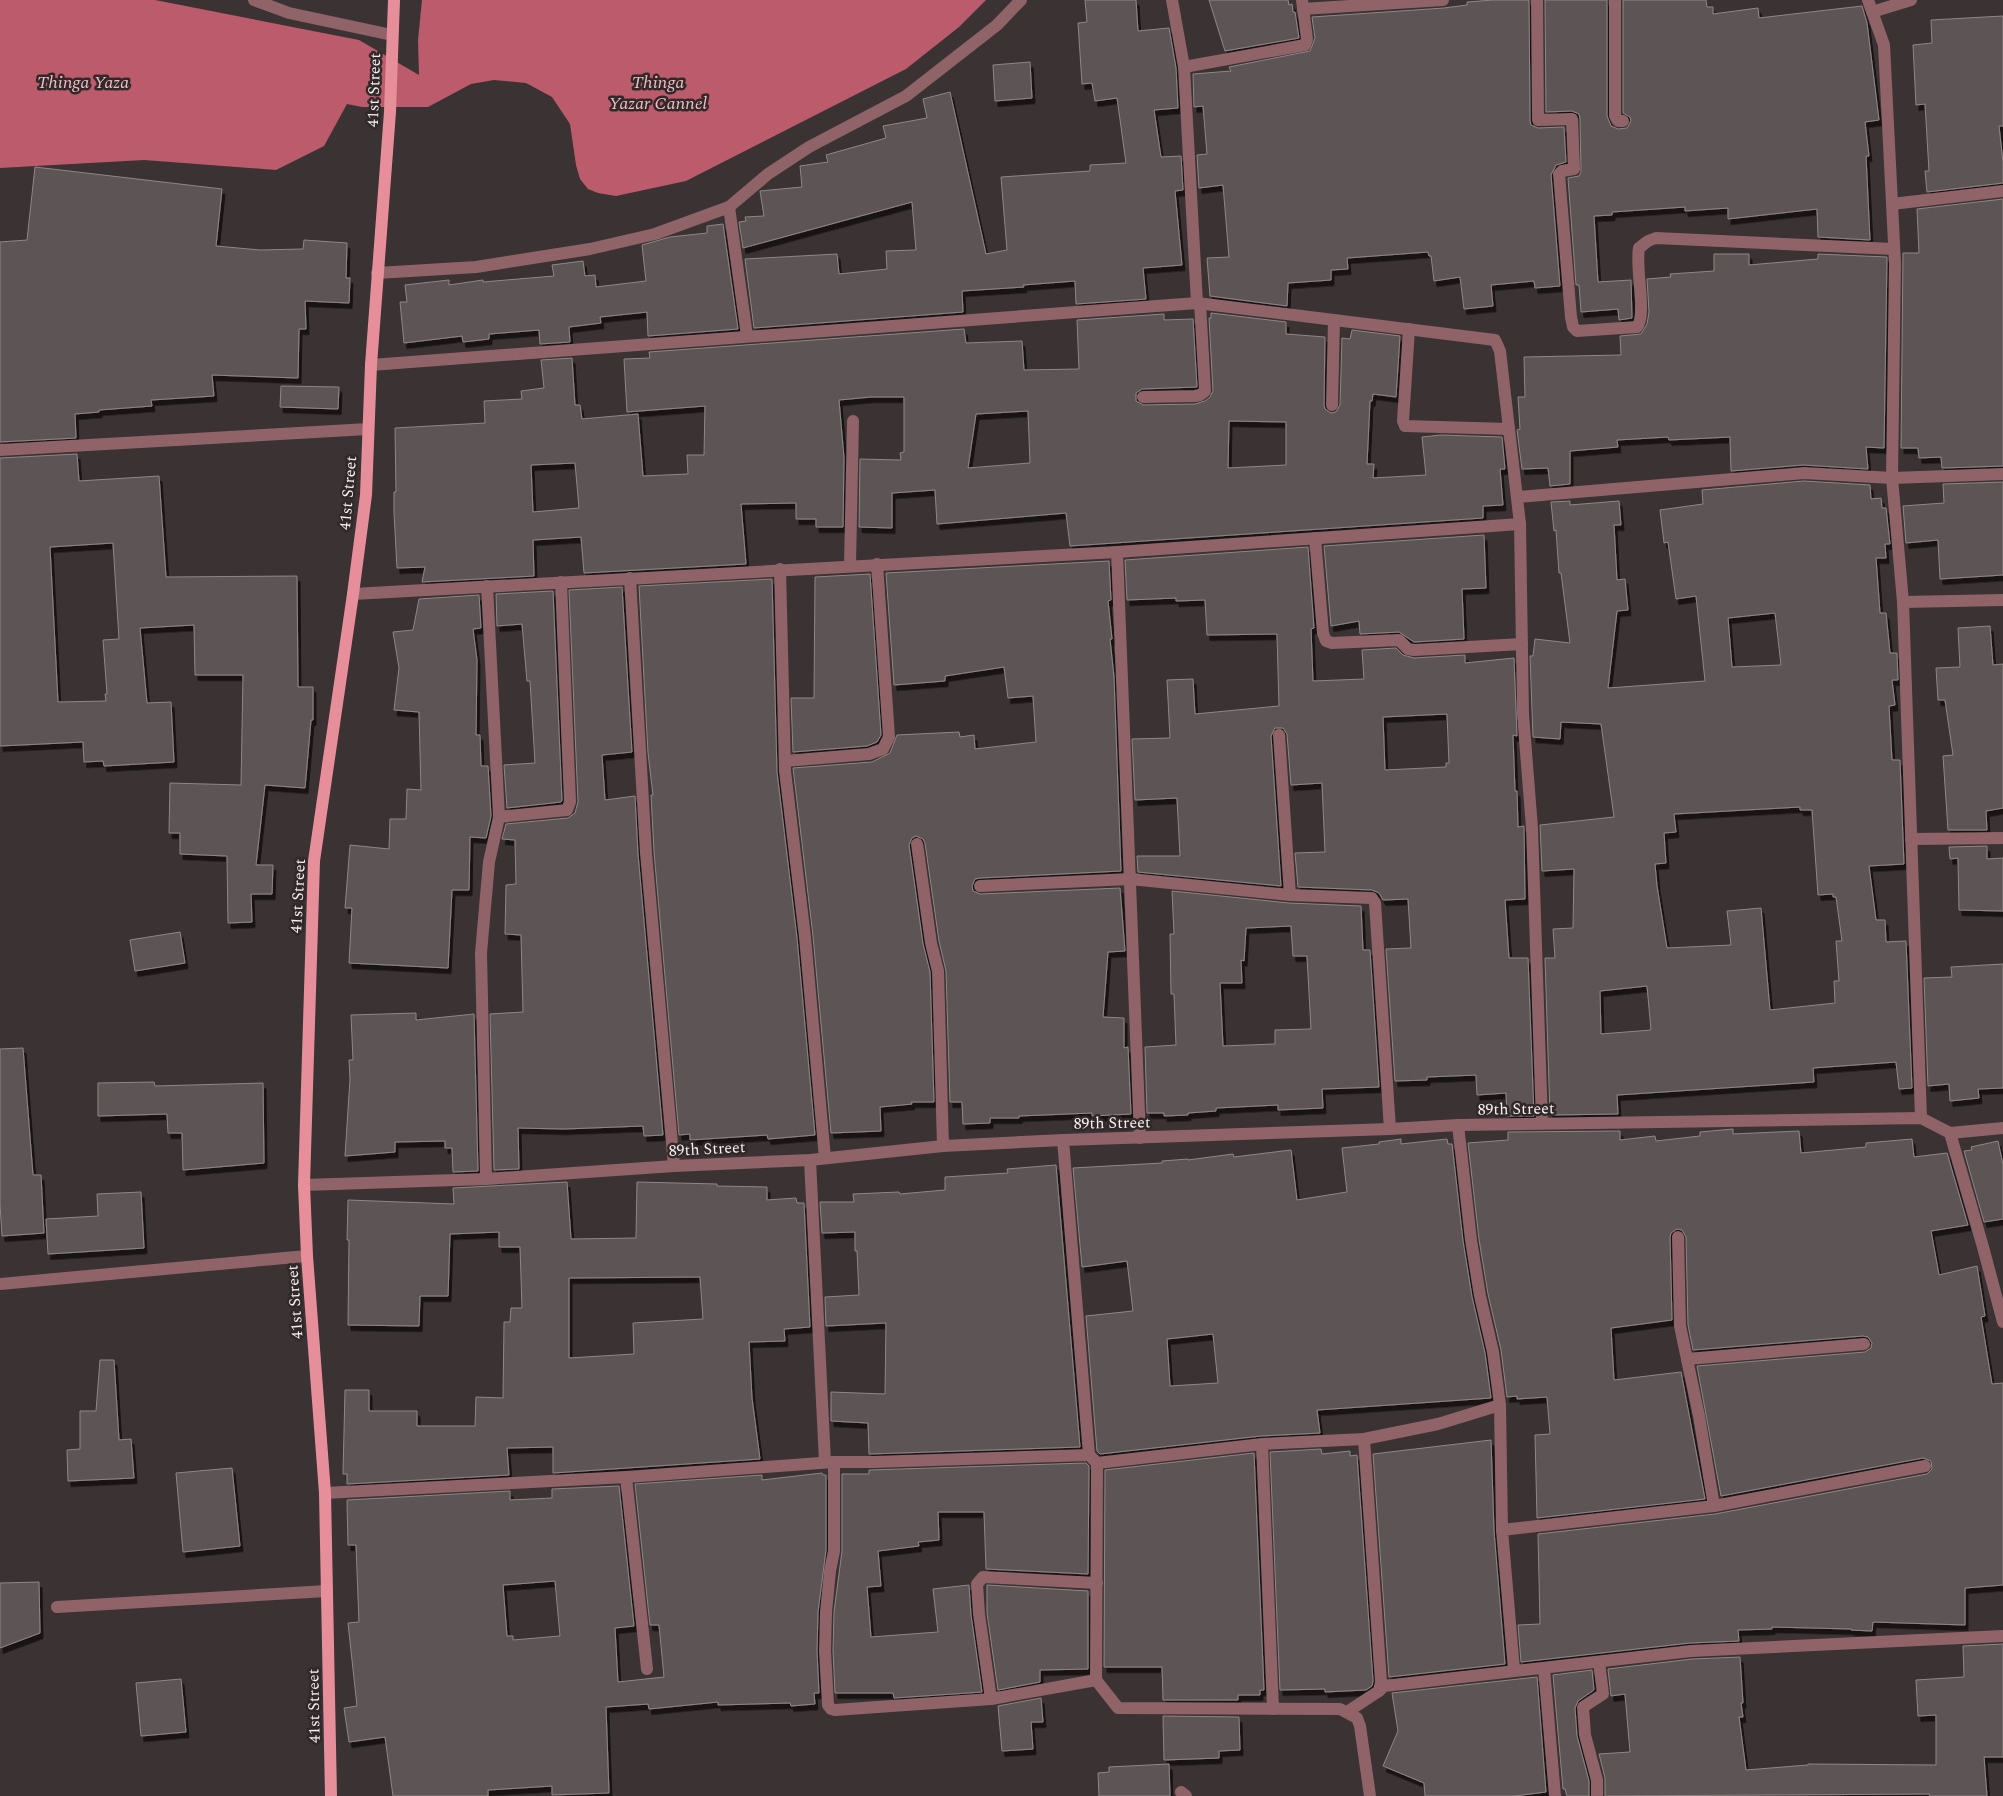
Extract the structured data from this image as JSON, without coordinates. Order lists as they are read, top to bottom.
{
  "streets": {
    "main road": ["41st Street"],
    "street": ["89th Street"]
  },
  "crossings": [
    ["41st Street", "89th Street"]
  ],
  "water": ["Thinga Yaza", "Thinga Yazar Cannel"]
}
